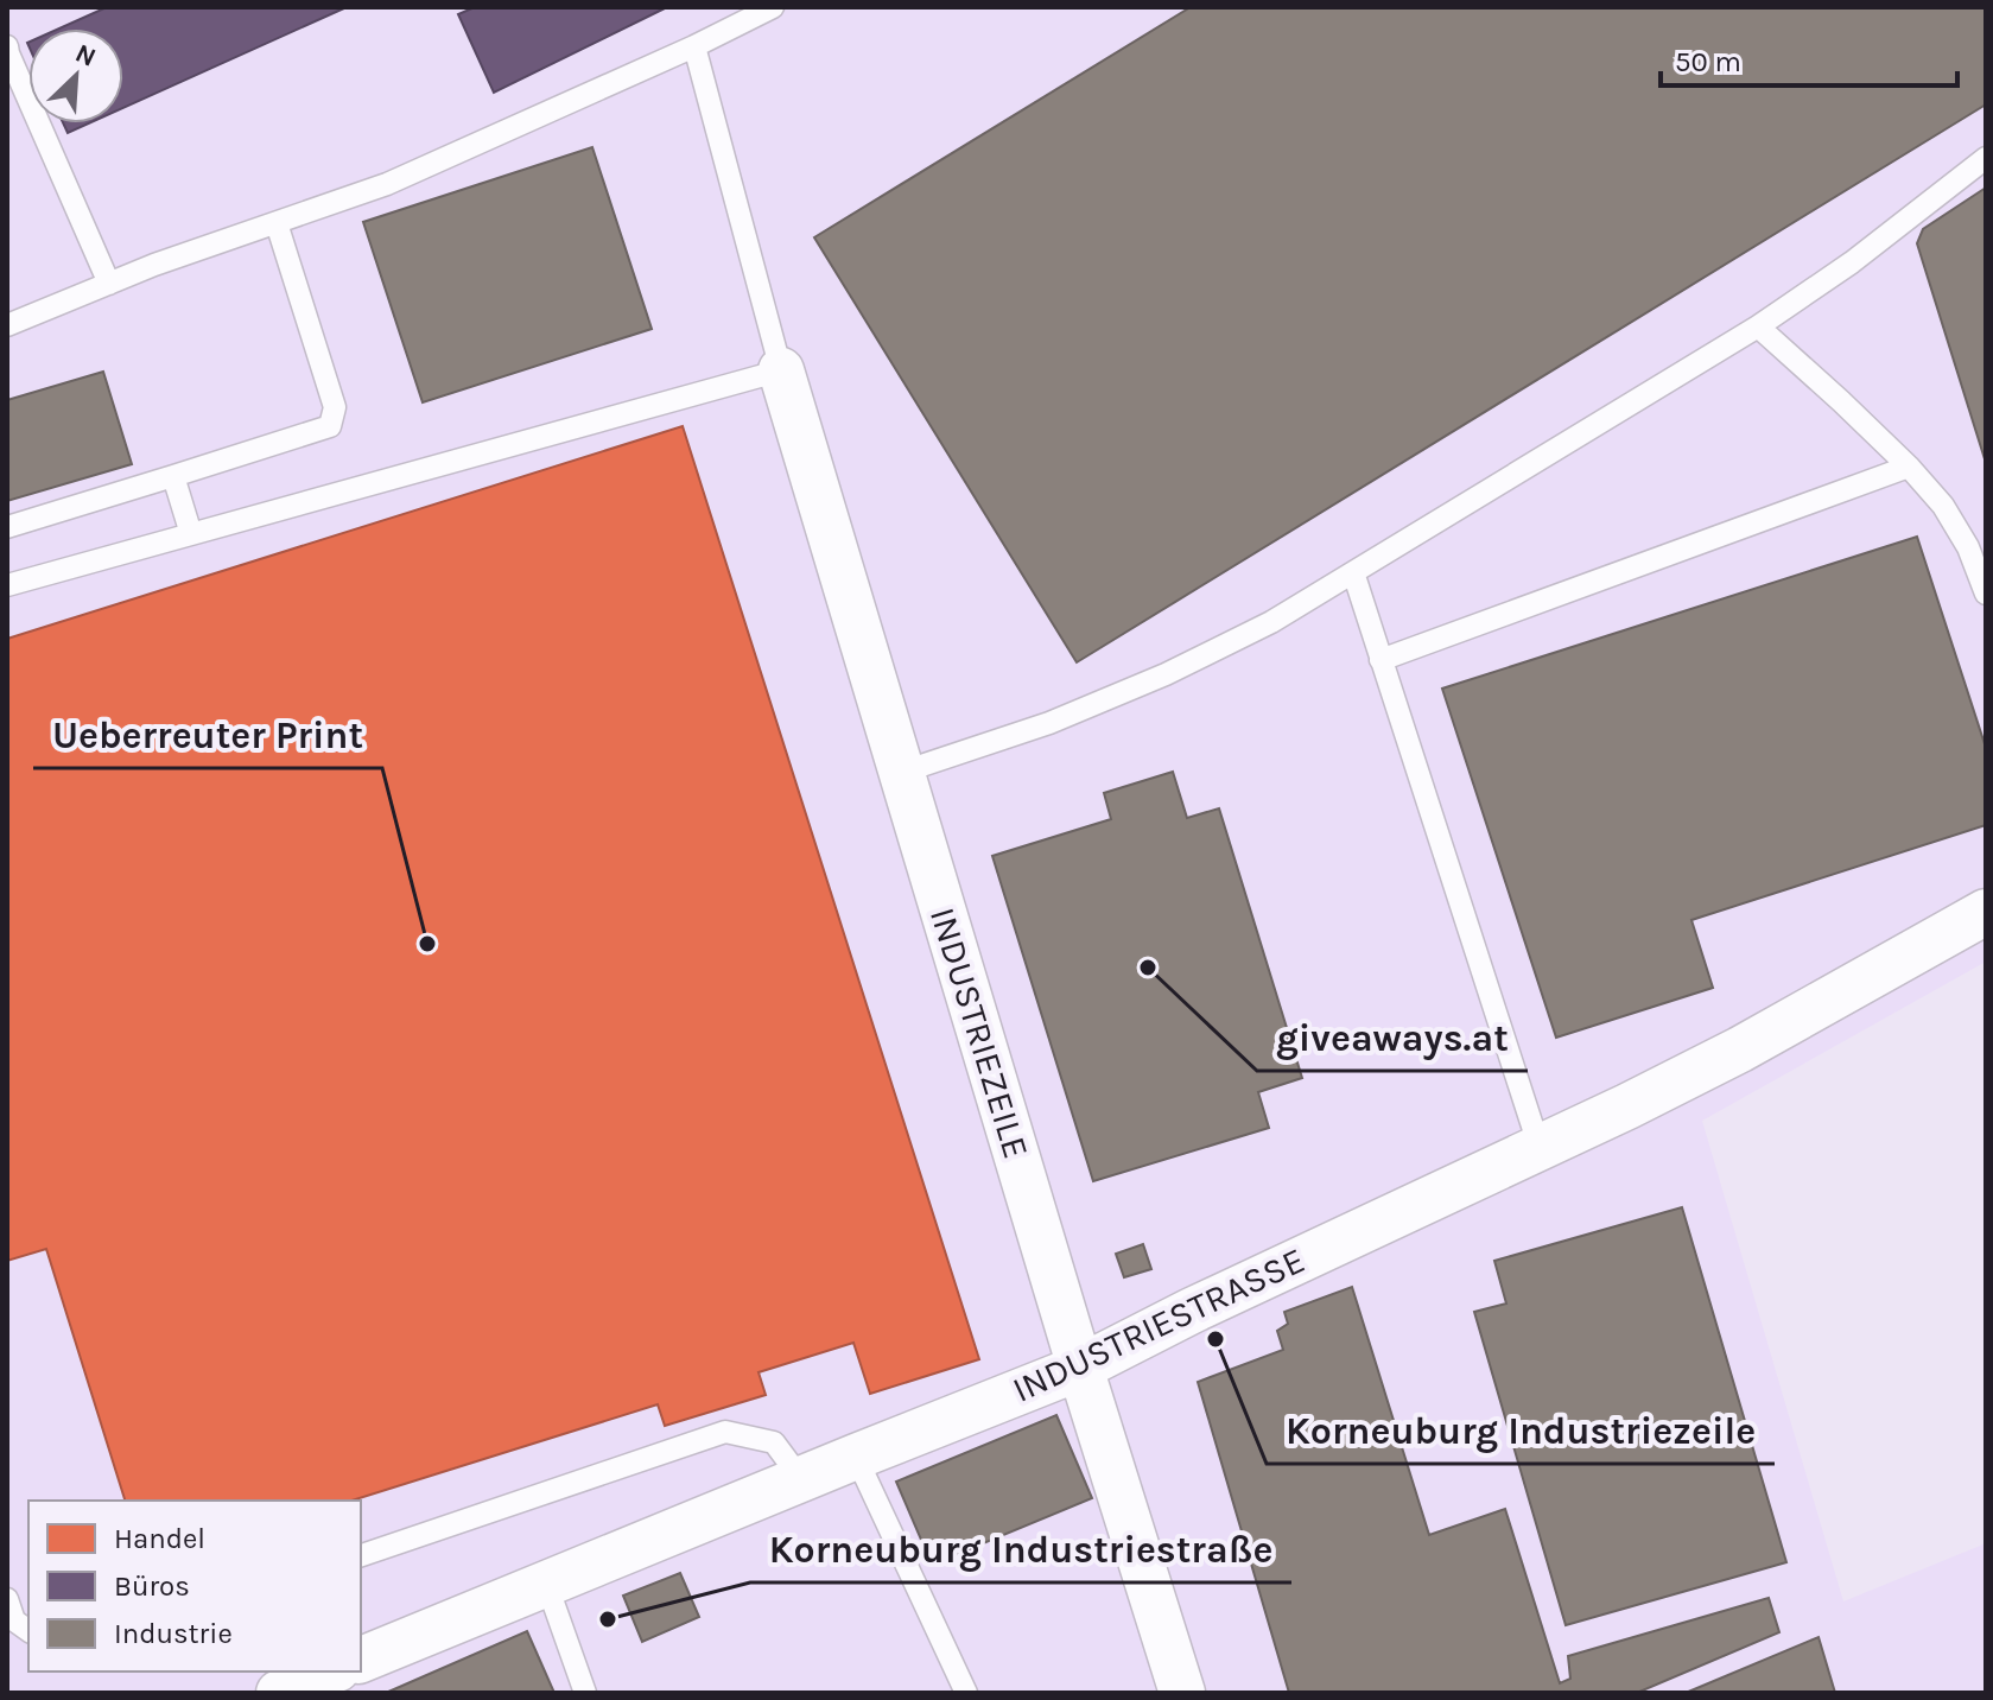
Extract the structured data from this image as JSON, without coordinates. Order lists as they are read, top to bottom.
{
  "streets": {
    "street": ["INDUSTRIEZEILE", "INDUSTRIESTRASSE"]
  },
  "crossings": [
    ["INDUSTRIEZEILE", "INDUSTRIESTRASSE"]
  ],
  "places": [
    "Ueberreuter Print",
    "giveaways.at",
    "Korneuburg Industriezeile",
    "Korneuburg Industriestraße"
  ],
  "legend": ["Handel", "Büros", "Industrie"],
  "scale_bar": "50 m",
  "north": "top right"
}
